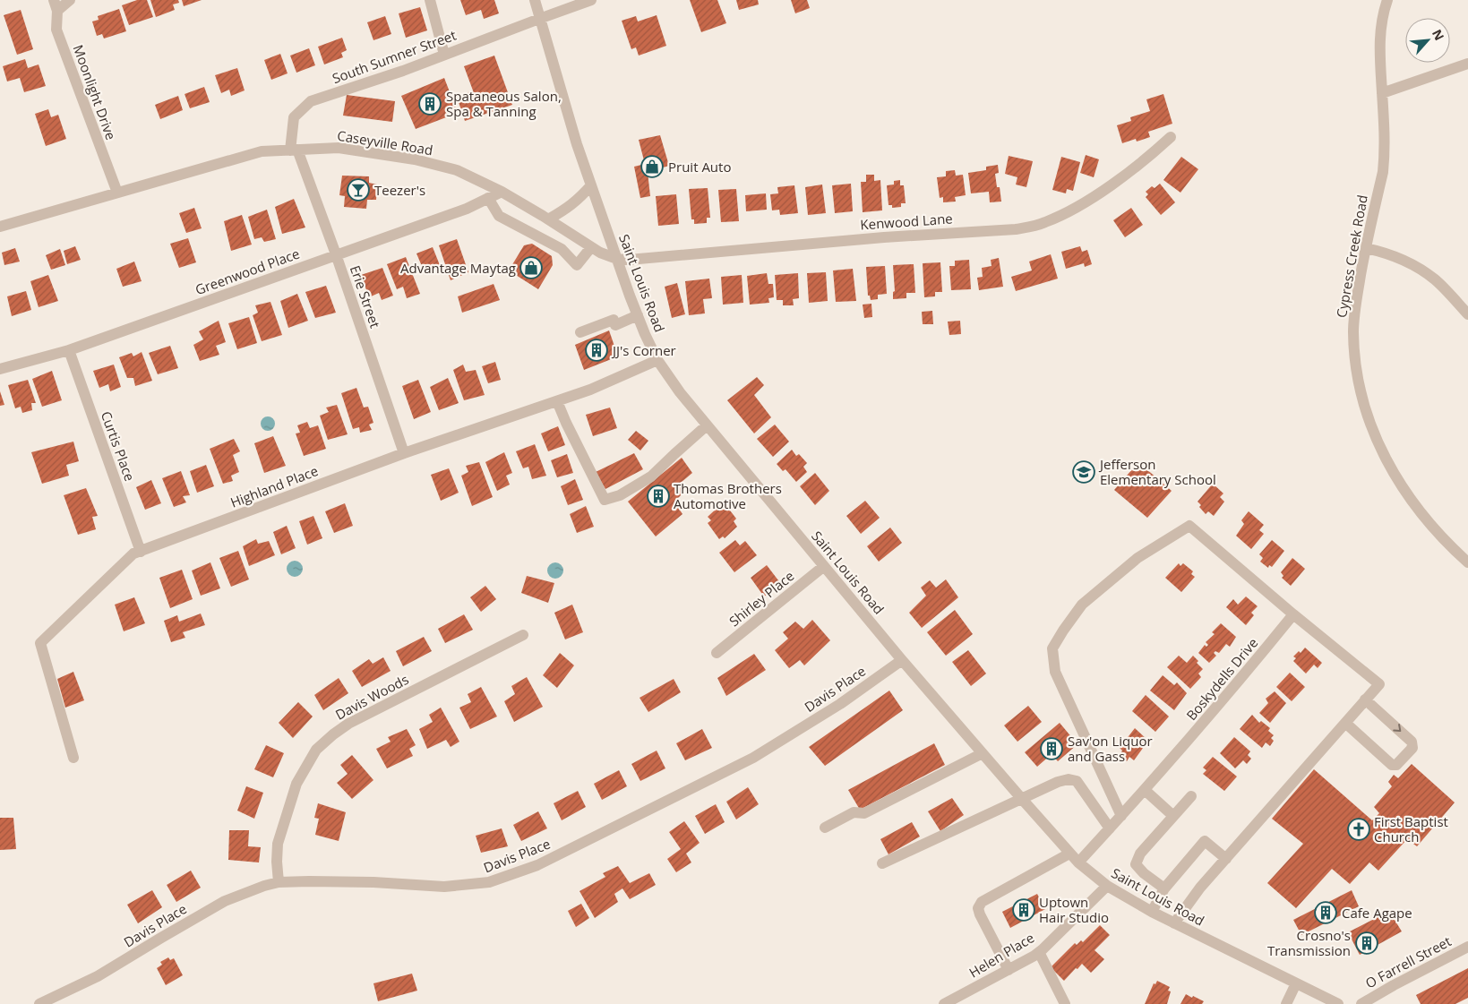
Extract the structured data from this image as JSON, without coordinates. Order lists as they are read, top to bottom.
{
  "streets": {
    "street": [
      "South Sumner Street",
      "Moonlight Drive",
      "Caseyville Road",
      "Kenwood Lane",
      "Cypress Creek Road",
      "Greenwood Place",
      "Saint Louis Road",
      "Erie Street",
      "Curtis Place",
      "Highland Place",
      "Shirley Place",
      "Boskydells Drive",
      "Davis Place",
      "Davis Woods",
      "Helen Place",
      "O Farrell Street"
    ]
  },
  "crossings": [
    ["South Sumner Street", "Caseyville Road"],
    ["South Sumner Street", "Saint Louis Road"],
    ["South Sumner Street", "Erie Street"],
    ["Moonlight Drive", "Caseyville Road"],
    ["Caseyville Road", "Kenwood Lane"],
    ["Caseyville Road", "Greenwood Place"],
    ["Caseyville Road", "Saint Louis Road"],
    ["Caseyville Road", "Erie Street"],
    ["Kenwood Lane", "Saint Louis Road"],
    ["Greenwood Place", "Erie Street"],
    ["Greenwood Place", "Curtis Place"],
    ["Saint Louis Road", "Highland Place"],
    ["Saint Louis Road", "Shirley Place"],
    ["Saint Louis Road", "Boskydells Drive"],
    ["Saint Louis Road", "Davis Place"],
    ["Saint Louis Road", "Helen Place"],
    ["Erie Street", "Highland Place"],
    ["Curtis Place", "Highland Place"],
    ["Davis Place", "Davis Woods"]
  ],
  "places": {
    "building": [
      "Spataneous Salon, Spa & Tanning",
      "JJ's Corner",
      "Thomas Brothers Automotive",
      "Sav'on Liquor and Gass",
      "Uptown Hair Studio",
      "Cafe Agape",
      "Crosno's Transmission"
    ],
    "shop": ["Pruit Auto", "Advantage Maytag"],
    "bar": ["Teezer's"],
    "school or university": ["Jefferson Elementary School"],
    "church": ["First Baptist Church"]
  },
  "north": "top right"
}
